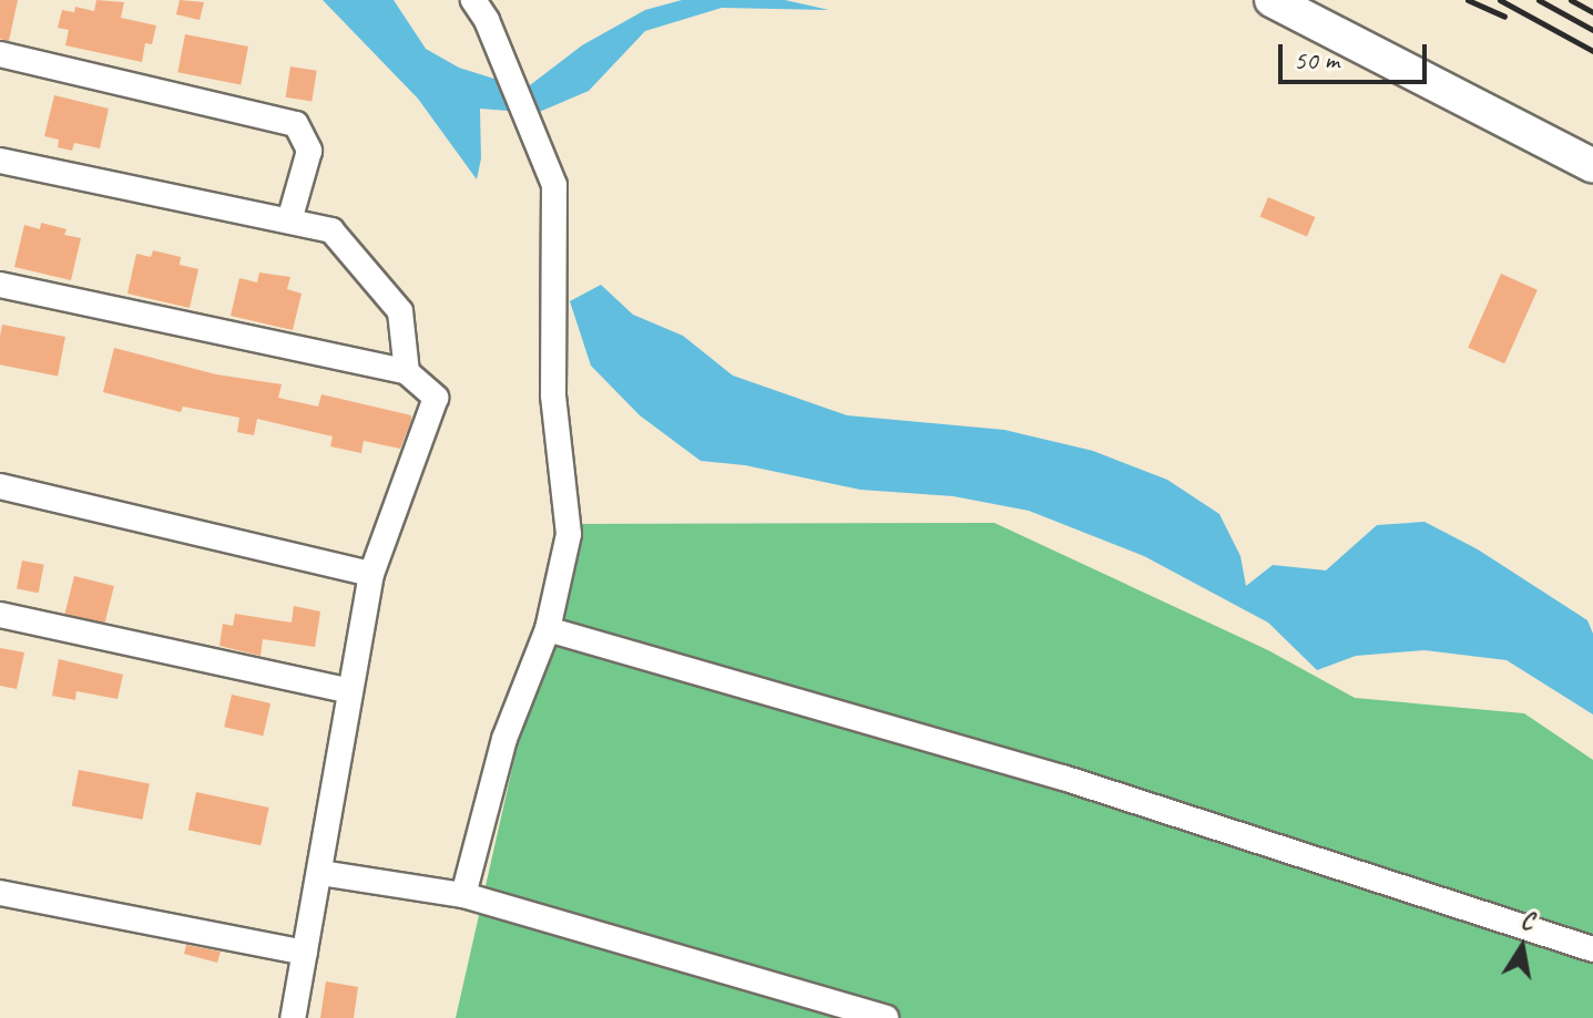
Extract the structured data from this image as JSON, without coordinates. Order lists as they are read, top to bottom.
{
  "scale_bar": "50 m",
  "north": "top"
}
